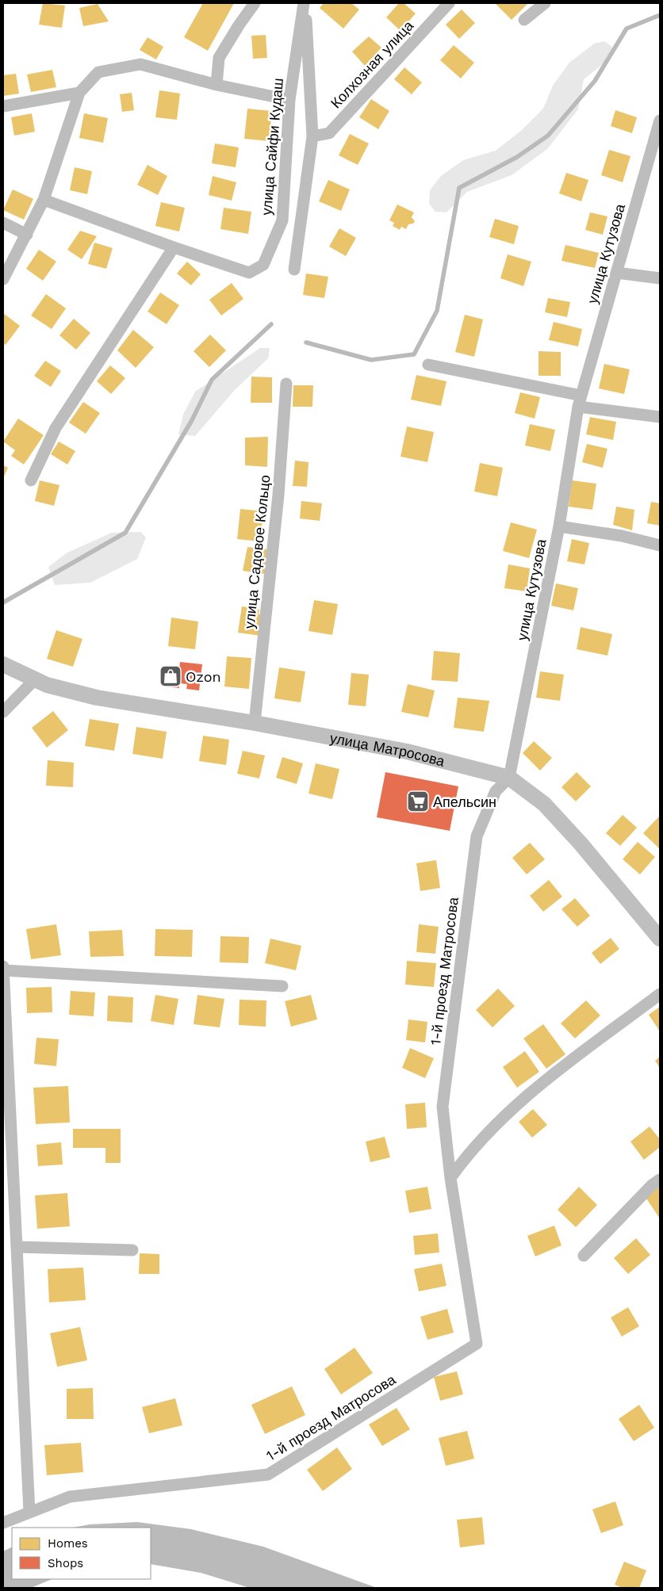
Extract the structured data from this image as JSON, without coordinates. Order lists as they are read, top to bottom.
{
  "streets": {
    "main road": ["улица Матросова"],
    "street": [
      "Колхозная улица",
      "улица Сайфи Кудаш",
      "улица Кутузова",
      "улица Садовое Кольцо",
      "1-й проезд Матросова"
    ]
  },
  "crossings": [
    ["улица Кутузова", "улица Матросова"],
    ["улица Кутузова", "1-й проезд Матросова"],
    ["улица Садовое Кольцо", "улица Матросова"],
    ["улица Матросова", "1-й проезд Матросова"]
  ],
  "places": {
    "shop": ["Ozon"],
    "supermarket": ["Апельсин"]
  },
  "legend": ["Homes", "Shops"]
}
